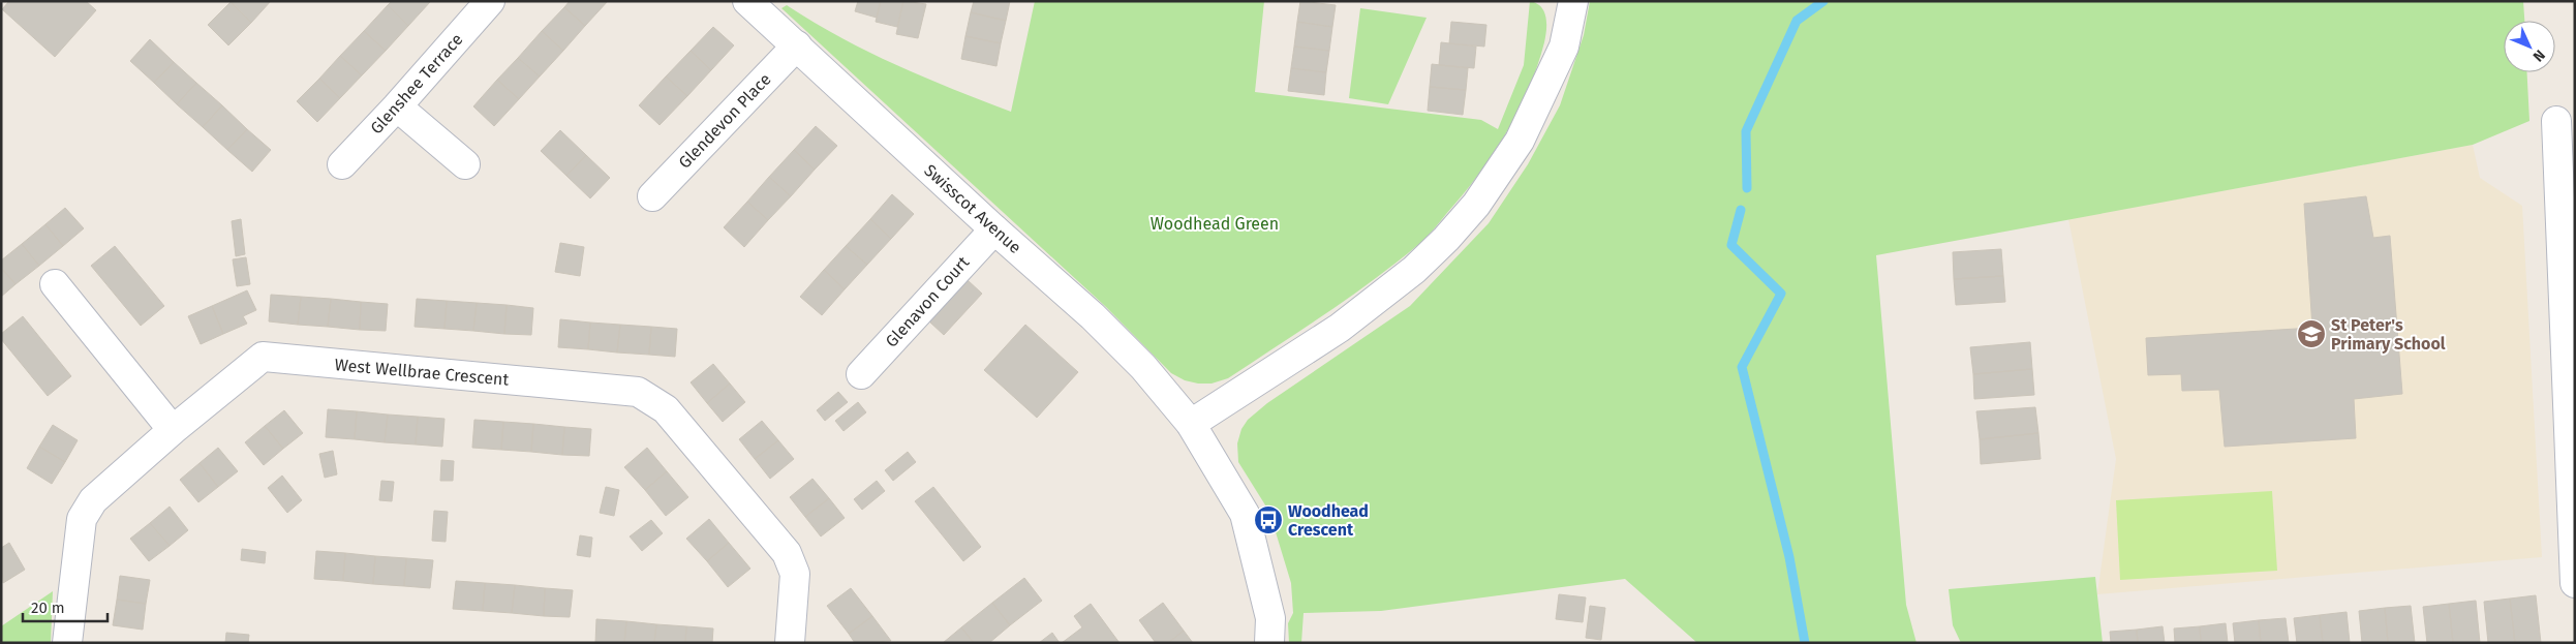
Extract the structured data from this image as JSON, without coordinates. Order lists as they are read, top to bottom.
{
  "streets": {
    "street": [
      "Glenshee Terrace",
      "Glendevon Place",
      "Swisscot Avenue",
      "Glenavon Court",
      "West Wellbrae Crescent"
    ]
  },
  "crossings": [
    ["Glendevon Place", "Swisscot Avenue"],
    ["Swisscot Avenue", "Glenavon Court"]
  ],
  "parks": ["Woodhead Green"],
  "places": {
    "school or university": ["St Peter's Primary School"],
    "bus stop": ["Woodhead Crescent"]
  },
  "scale_bar": "20 m",
  "north": "bottom right"
}
